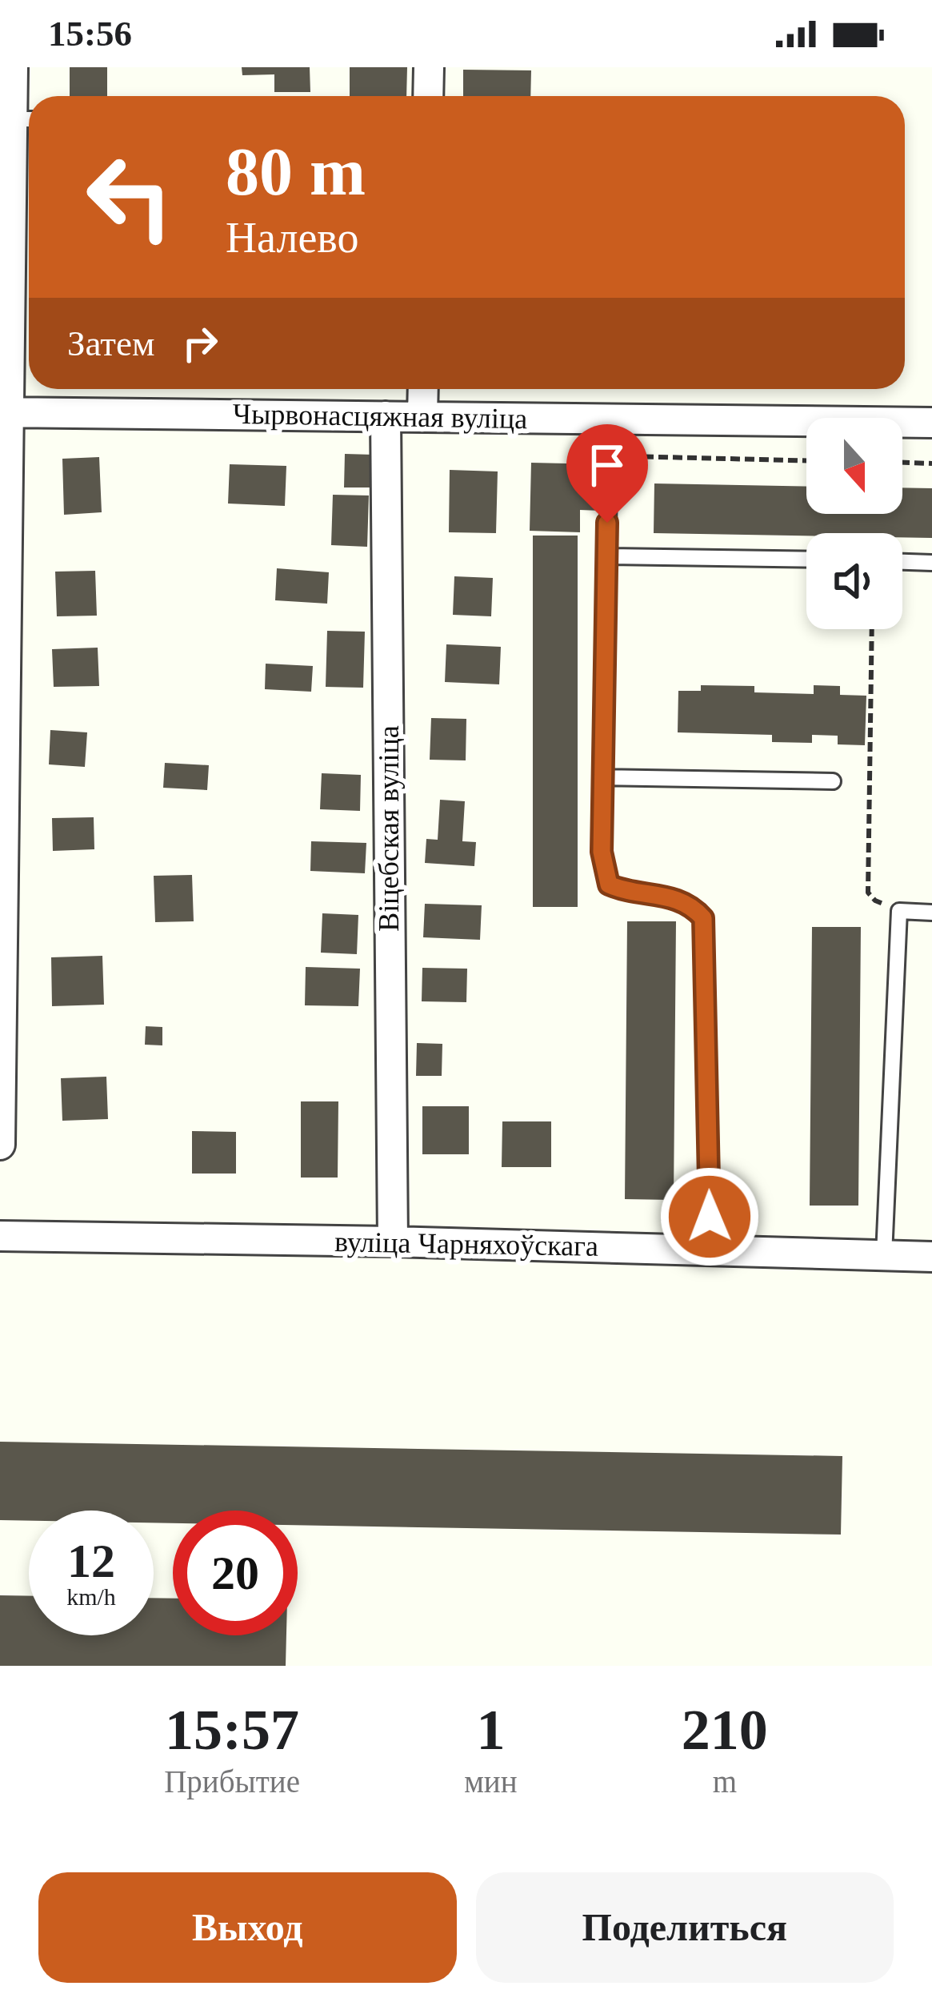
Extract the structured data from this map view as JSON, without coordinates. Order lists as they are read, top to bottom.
{
  "streets": {
    "street": ["Чырвонасцяжная вуліца", "Віцебская вуліца", "вуліца Чарняхоўскага"]
  },
  "crossings": [
    ["Чырвонасцяжная вуліца", "Віцебская вуліца"],
    ["Віцебская вуліца", "вуліца Чарняхоўскага"]
  ],
  "north": "bottom",
  "page": {
    "status": "15:56",
    "turn": ["80 m", "Налево"],
    "then": "Затем",
    "speed": "12 km/h",
    "limit": "20",
    "eta": [
      "15:57",
      "Прибытие",
      "1",
      "мин",
      "210",
      "m"
    ],
    "buttons": ["Выход", "Поделиться"]
  }
}
